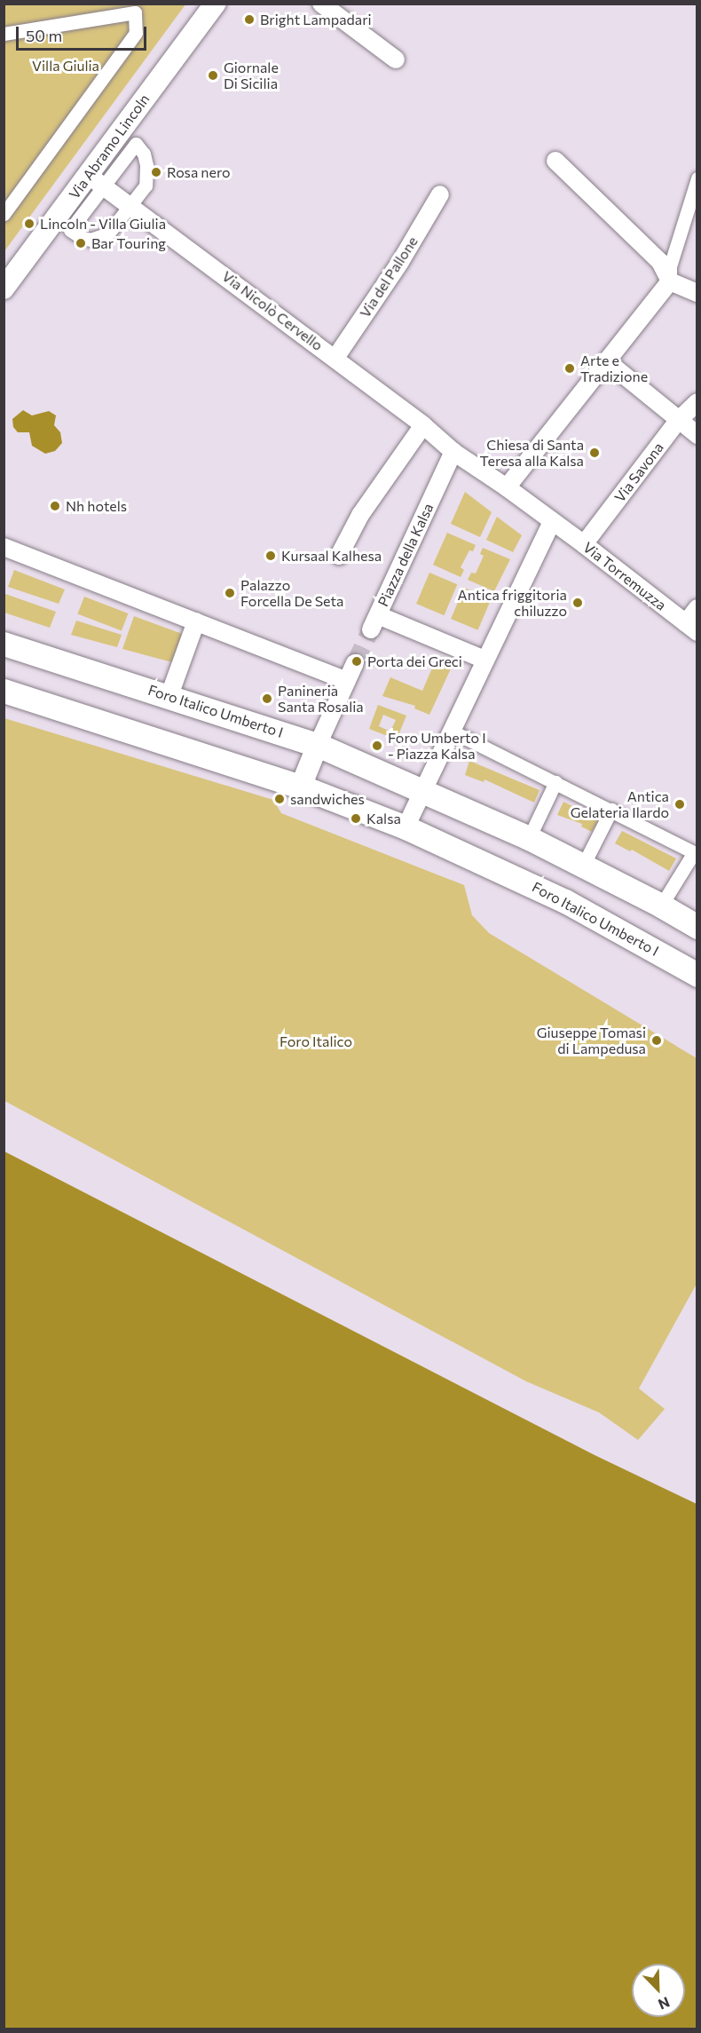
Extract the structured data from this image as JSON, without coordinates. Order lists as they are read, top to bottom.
{
  "streets": {
    "main road": ["Foro Italico Umberto I"],
    "street": [
      "Via Abramo Lincoln",
      "Via del Pallone",
      "Via Nicolò Cervello",
      "Via Savona",
      "Piazza della Kalsa",
      "Via Torremuzza"
    ]
  },
  "crossings": [
    ["Via Abramo Lincoln", "Via Nicolò Cervello"],
    ["Via del Pallone", "Via Nicolò Cervello"],
    ["Via Nicolò Cervello", "Piazza della Kalsa"],
    ["Via Nicolò Cervello", "Via Torremuzza"],
    ["Via Savona", "Via Torremuzza"]
  ],
  "parks": ["Villa Giulia", "Foro Italico"],
  "places": [
    "Bright Lampadari",
    "Giornale Di Sicilia",
    "Rosa nero",
    "Lincoln - Villa Giulia",
    "Bar Touring",
    "Arte e Tradizione",
    "Chiesa di Santa Teresa alla Kalsa",
    "Nh hotels",
    "Kursaal Kalhesa",
    "Palazzo Forcella De Seta",
    "Antica friggitoria chiluzzo",
    "Porta dei Greci",
    "Panineria Santa Rosalia",
    "Foro Umberto I - Piazza Kalsa",
    "sandwiches",
    "Antica Gelateria Ilardo",
    "Kalsa",
    "Giuseppe Tomasi di Lampedusa"
  ],
  "scale_bar": "50 m",
  "north": "bottom right"
}
